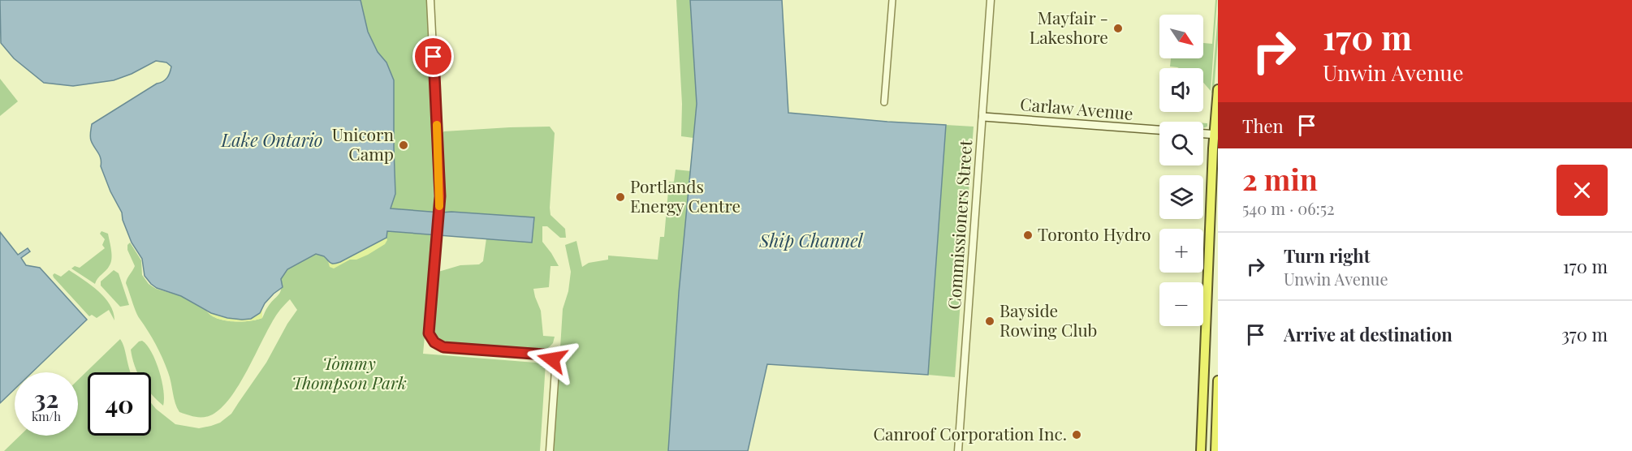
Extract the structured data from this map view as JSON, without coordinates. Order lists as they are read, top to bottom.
{
  "streets": {
    "main road": ["Carlaw Avenue"],
    "street": ["Commissioners Street"]
  },
  "crossings": [
    ["Carlaw Avenue", "Commissioners Street"]
  ],
  "water": ["Lake Ontario", "Ship Channel"],
  "parks": ["Tommy Thompson Park"],
  "places": [
    "Mayfair - Lakeshore",
    "Unicorn Camp",
    "Portlands Energy Centre",
    "Toronto Hydro",
    "Bayside Rowing Club",
    "Canroof Corporation Inc."
  ],
  "north": "bottom right",
  "page": {
    "turn": ["170 m", "Unwin Avenue"],
    "map_buttons": ["+", "−"],
    "then": "Then",
    "heading": ["2 min", "540 m · 06:52"],
    "list": [
      {
        "name": "Turn right",
        "note": "Unwin Avenue",
        "value": "170 m"
      },
      {
        "name": "Arrive at destination",
        "value": "370 m"
      }
    ],
    "speed": "32 km/h",
    "limit": "40"
  }
}
